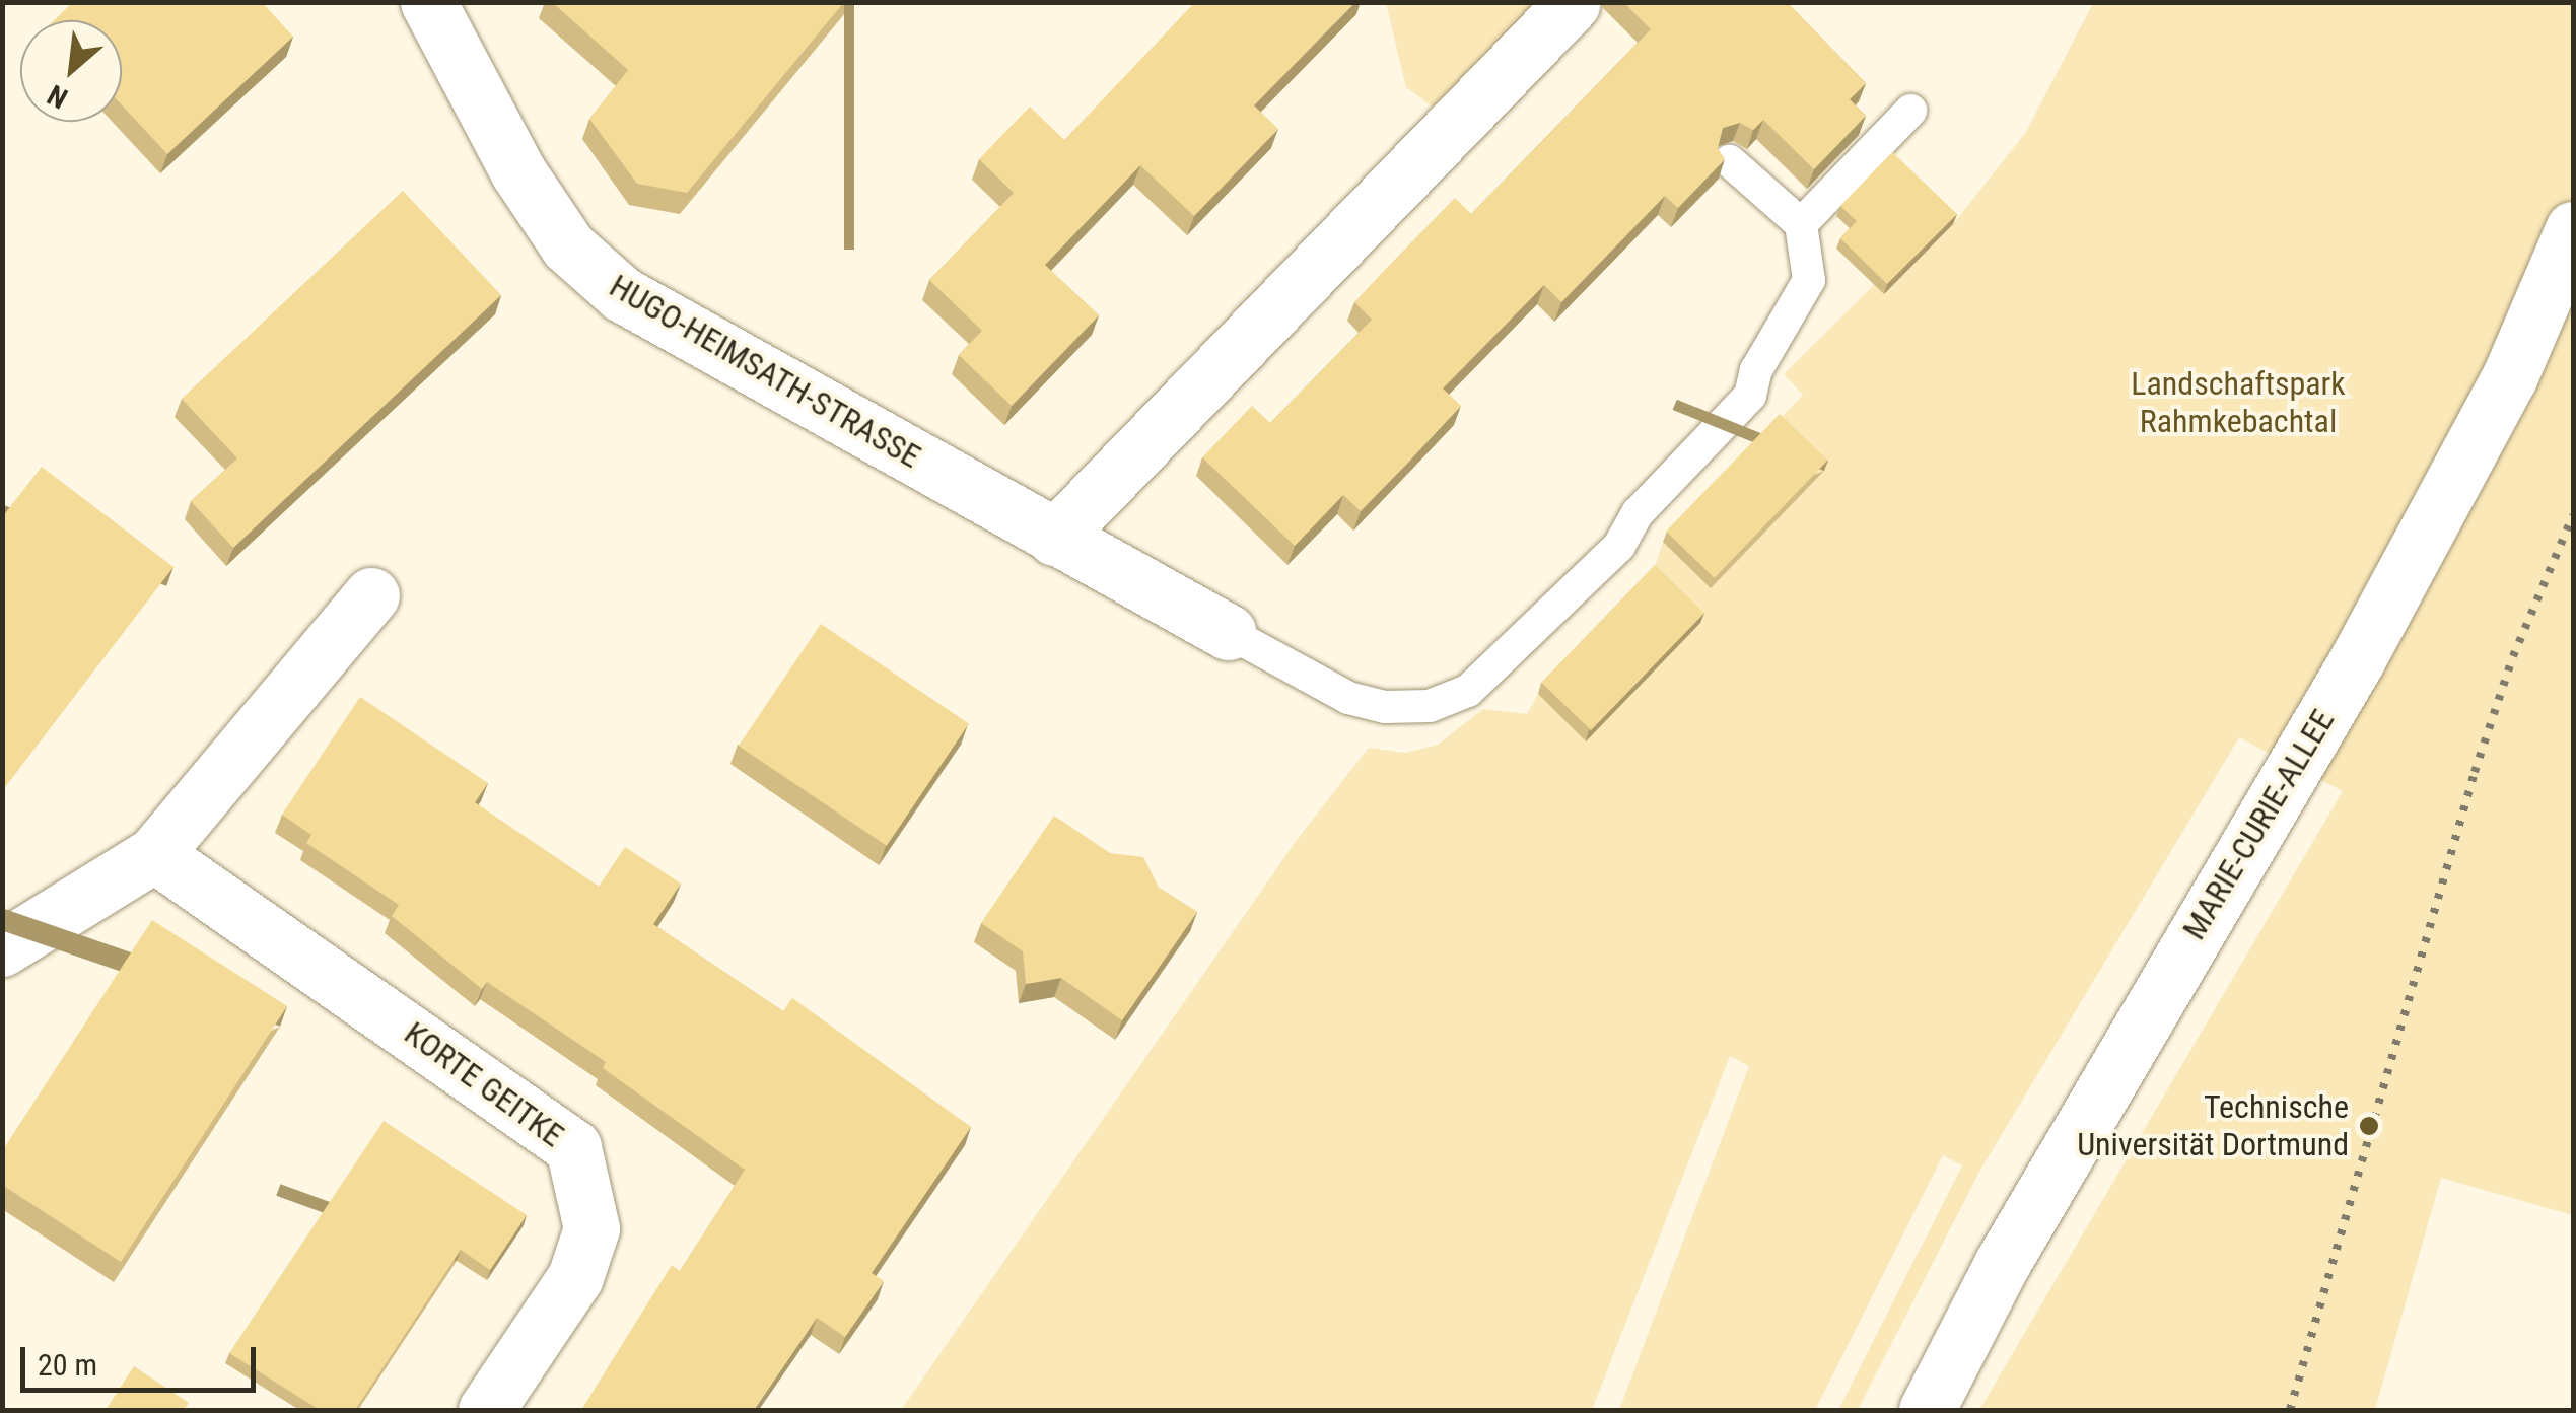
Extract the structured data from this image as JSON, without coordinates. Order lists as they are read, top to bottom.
{
  "streets": {
    "street": ["HUGO-HEIMSATH-STRASSE", "MARIE-CURIE-ALLEE", "KORTE GEITKE"]
  },
  "parks": ["Landschaftspark Rahmkebachtal"],
  "places": ["Technische Universität Dortmund"],
  "scale_bar": "20 m",
  "north": "bottom left"
}
